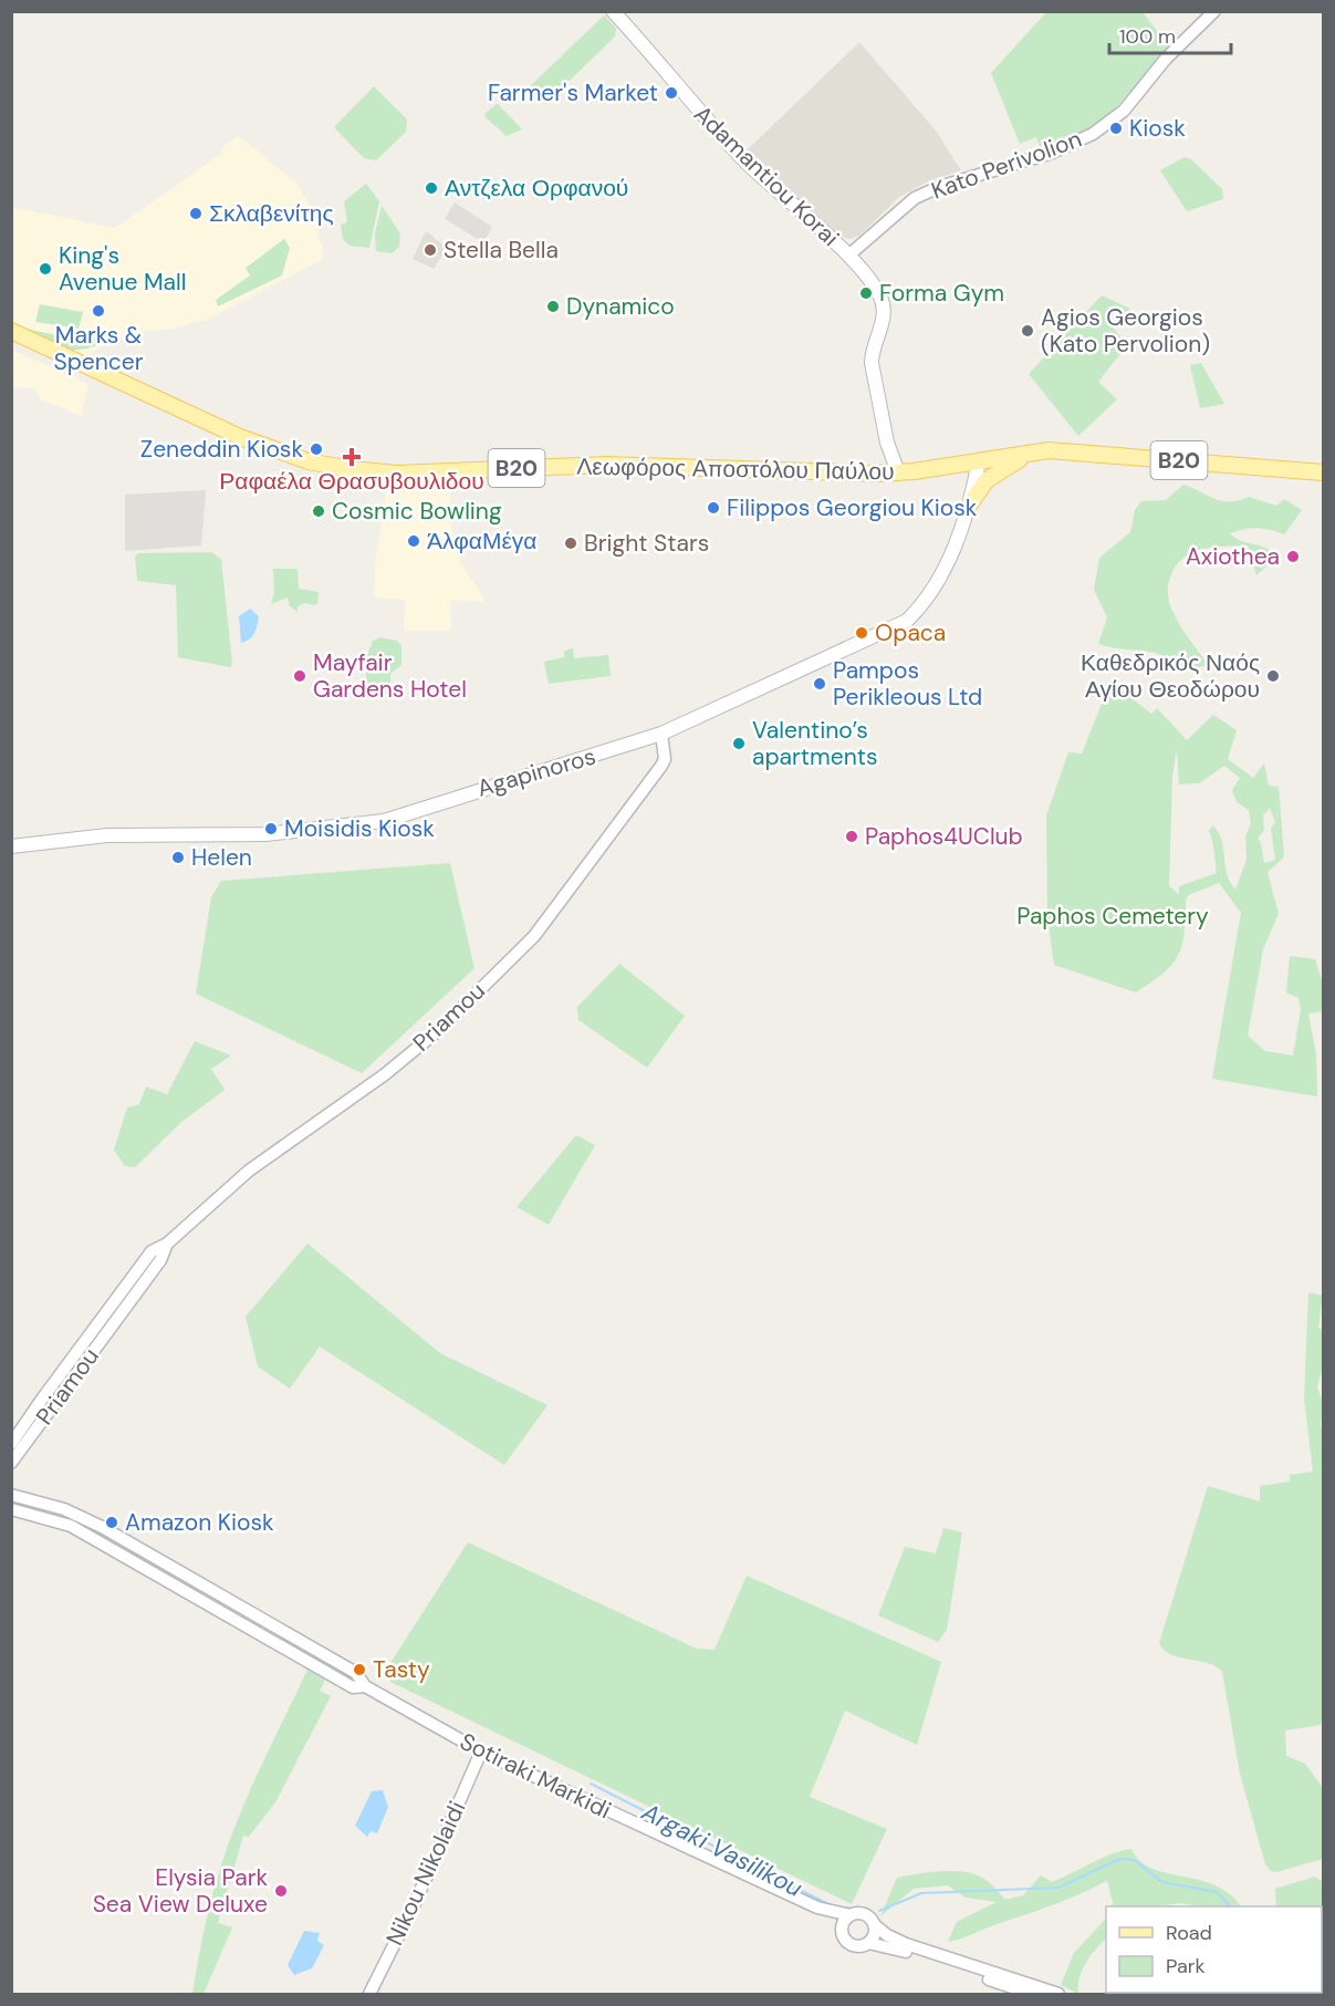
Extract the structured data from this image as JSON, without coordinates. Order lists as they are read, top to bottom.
{
  "streets": {
    "main road": [
      "Adamantiou Korai",
      "B20",
      "Λεωφόρος Αποστόλου Παύλου",
      "Agapinoros"
    ],
    "street": [
      "Kato Perivolion",
      "Priamou",
      "Sotiraki Markidi",
      "Nikou Nikolaidi"
    ]
  },
  "crossings": [
    ["Kato Perivolion", "Adamantiou Korai"],
    ["Adamantiou Korai", "Λεωφόρος Αποστόλου Παύλου"],
    ["B20", "Λεωφόρος Αποστόλου Παύλου"],
    ["B20", "Agapinoros"],
    ["Λεωφόρος Αποστόλου Παύλου", "Agapinoros"],
    ["Agapinoros", "Priamou"],
    ["Sotiraki Markidi", "Nikou Nikolaidi"]
  ],
  "water": ["Argaki Vasilikou"],
  "parks": ["Paphos Cemetery"],
  "places": {
    "other": [
      "Farmer's Market",
      "Kiosk",
      "Αντζελα Ορφανού",
      "Σκλαβενίτης",
      "Stella Bella",
      "King's Avenue Mall",
      "Forma Gym",
      "Dynamico",
      "Marks & Spencer",
      "Agios Georgios (Kato Pervolion)",
      "Zeneddin Kiosk",
      "Filippos Georgiou Kiosk",
      "Cosmic Bowling",
      "ΆλφαΜέγα",
      "Bright Stars",
      "Axiothea",
      "Opaca",
      "Mayfair Gardens Hotel",
      "Καθεδρικός Ναός Αγίου Θεοδώρου",
      "Pampos Perikleous Ltd",
      "Valentino’s apartments",
      "Moisidis Kiosk",
      "Paphos4UClub",
      "Helen",
      "Amazon Kiosk",
      "Tasty",
      "Elysia Park Sea View Deluxe"
    ],
    "health": ["Ραφαέλα Θρασυβουλιδου"]
  },
  "legend": ["Road", "Park"],
  "scale_bar": "100 m"
}
